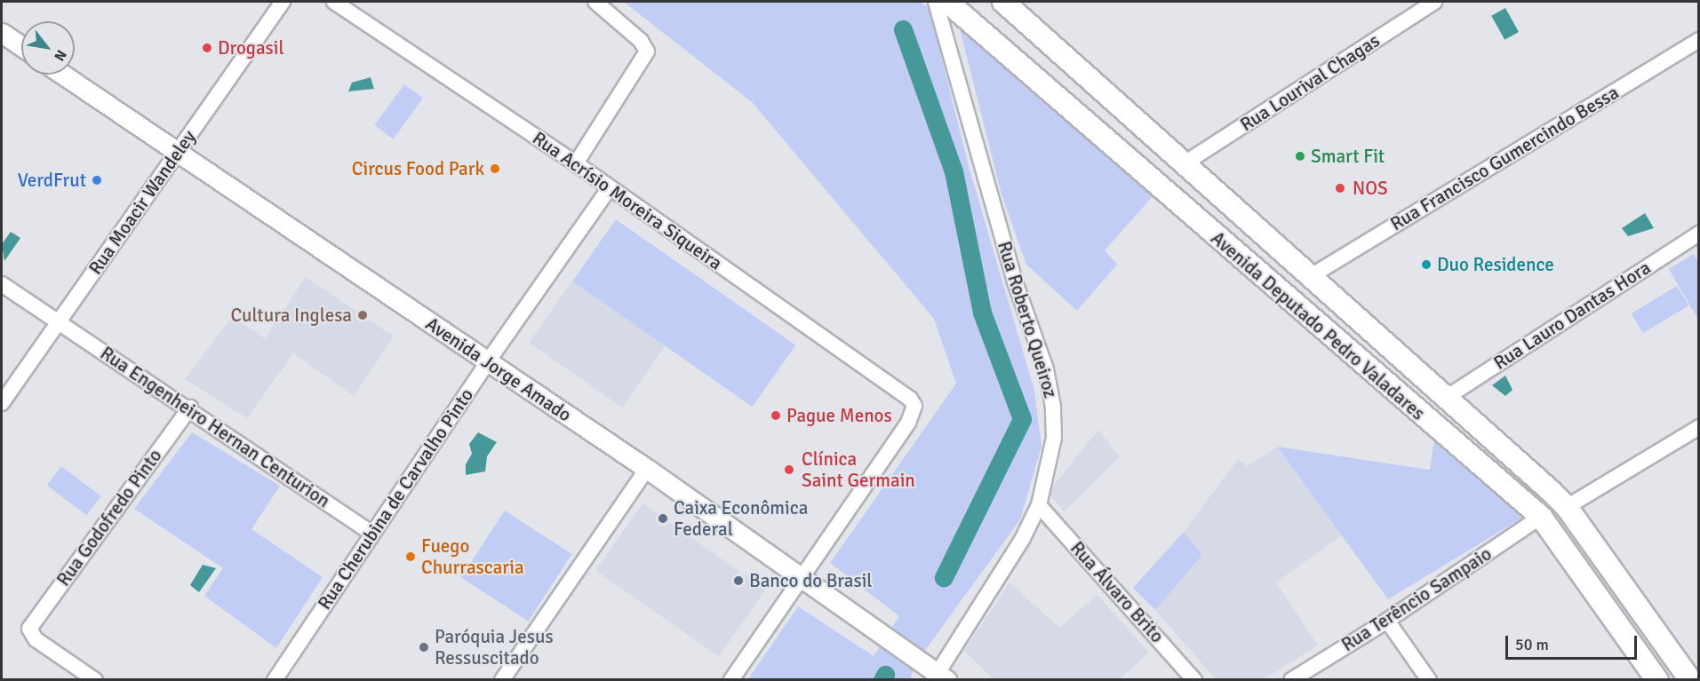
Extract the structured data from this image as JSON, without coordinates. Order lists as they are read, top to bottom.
{
  "streets": {
    "main road": ["Avenida Deputado Pedro Valadares"],
    "street": [
      "Rua Lourival Chagas",
      "Rua Francisco Gumercindo Bessa",
      "Rua Acrísio Moreira Siqueira",
      "Rua Moacir Wandeley",
      "Rua Lauro Dantas Hora",
      "Rua Roberto Queiroz",
      "Avenida Jorge Amado",
      "Rua Engenheiro Hernan Centurion",
      "Rua Cherubina de Carvalho Pinto",
      "Rua Godofredo Pinto",
      "Rua Álvaro Brito",
      "Rua Terêncio Sampaio"
    ]
  },
  "crossings": [
    ["Rua Lourival Chagas", "Avenida Deputado Pedro Valadares"],
    ["Rua Francisco Gumercindo Bessa", "Avenida Deputado Pedro Valadares"],
    ["Rua Acrísio Moreira Siqueira", "Avenida Jorge Amado"],
    ["Rua Acrísio Moreira Siqueira", "Rua Cherubina de Carvalho Pinto"],
    ["Rua Moacir Wandeley", "Avenida Jorge Amado"],
    ["Rua Moacir Wandeley", "Rua Engenheiro Hernan Centurion"],
    ["Rua Lauro Dantas Hora", "Avenida Deputado Pedro Valadares"],
    ["Rua Roberto Queiroz", "Avenida Jorge Amado"],
    ["Rua Roberto Queiroz", "Rua Álvaro Brito"],
    ["Avenida Deputado Pedro Valadares", "Rua Terêncio Sampaio"],
    ["Avenida Jorge Amado", "Rua Cherubina de Carvalho Pinto"],
    ["Rua Engenheiro Hernan Centurion", "Rua Cherubina de Carvalho Pinto"],
    ["Rua Engenheiro Hernan Centurion", "Rua Godofredo Pinto"]
  ],
  "places": [
    "Drogasil",
    "Smart Fit",
    "Circus Food Park",
    "VerdFrut",
    "NOS",
    "Duo Residence",
    "Cultura Inglesa",
    "Pague Menos",
    "Clínica Saint Germain",
    "Caixa Econômica Federal",
    "Fuego Churrascaria",
    "Banco do Brasil",
    "Paróquia Jesus Ressuscitado"
  ],
  "scale_bar": "50 m",
  "north": "bottom right"
}
